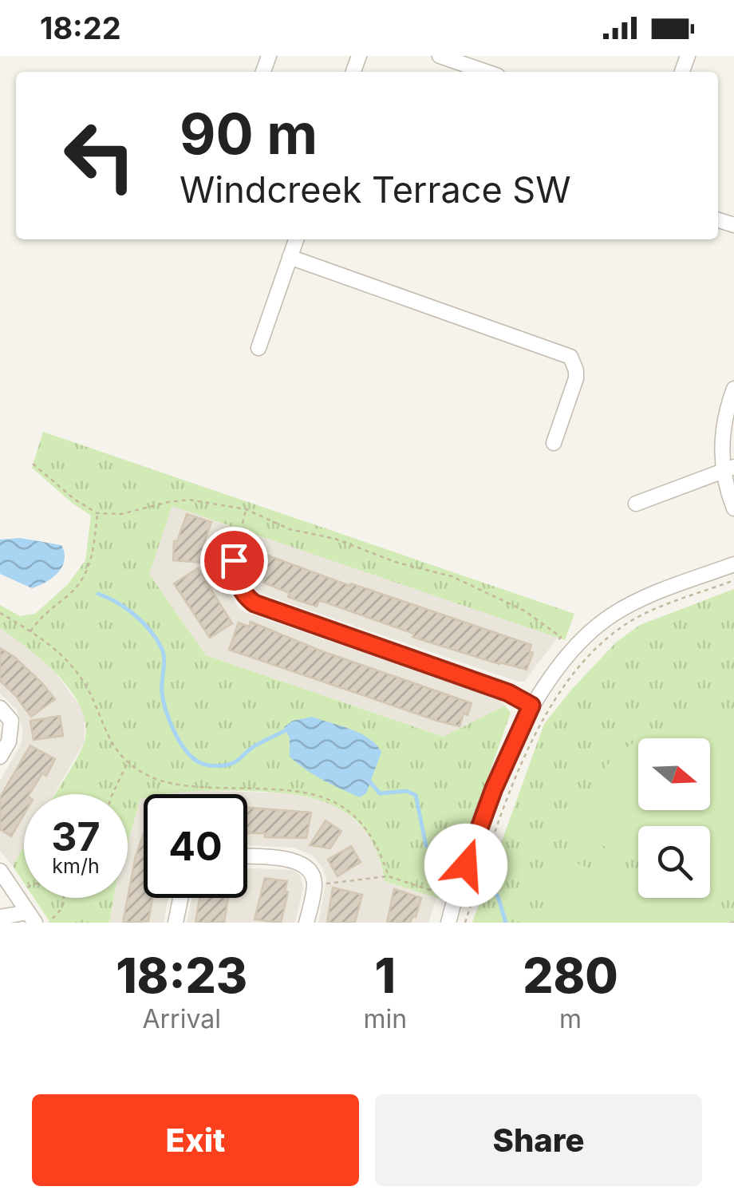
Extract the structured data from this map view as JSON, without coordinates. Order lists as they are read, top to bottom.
{
  "north": "right",
  "page": {
    "status": "18:22",
    "turn": ["90 m", "Windcreek Terrace SW"],
    "speed": "37 km/h",
    "limit": "40",
    "eta": [
      "18:23",
      "Arrival",
      "1",
      "min",
      "280",
      "m"
    ],
    "buttons": ["Exit", "Share"]
  }
}
